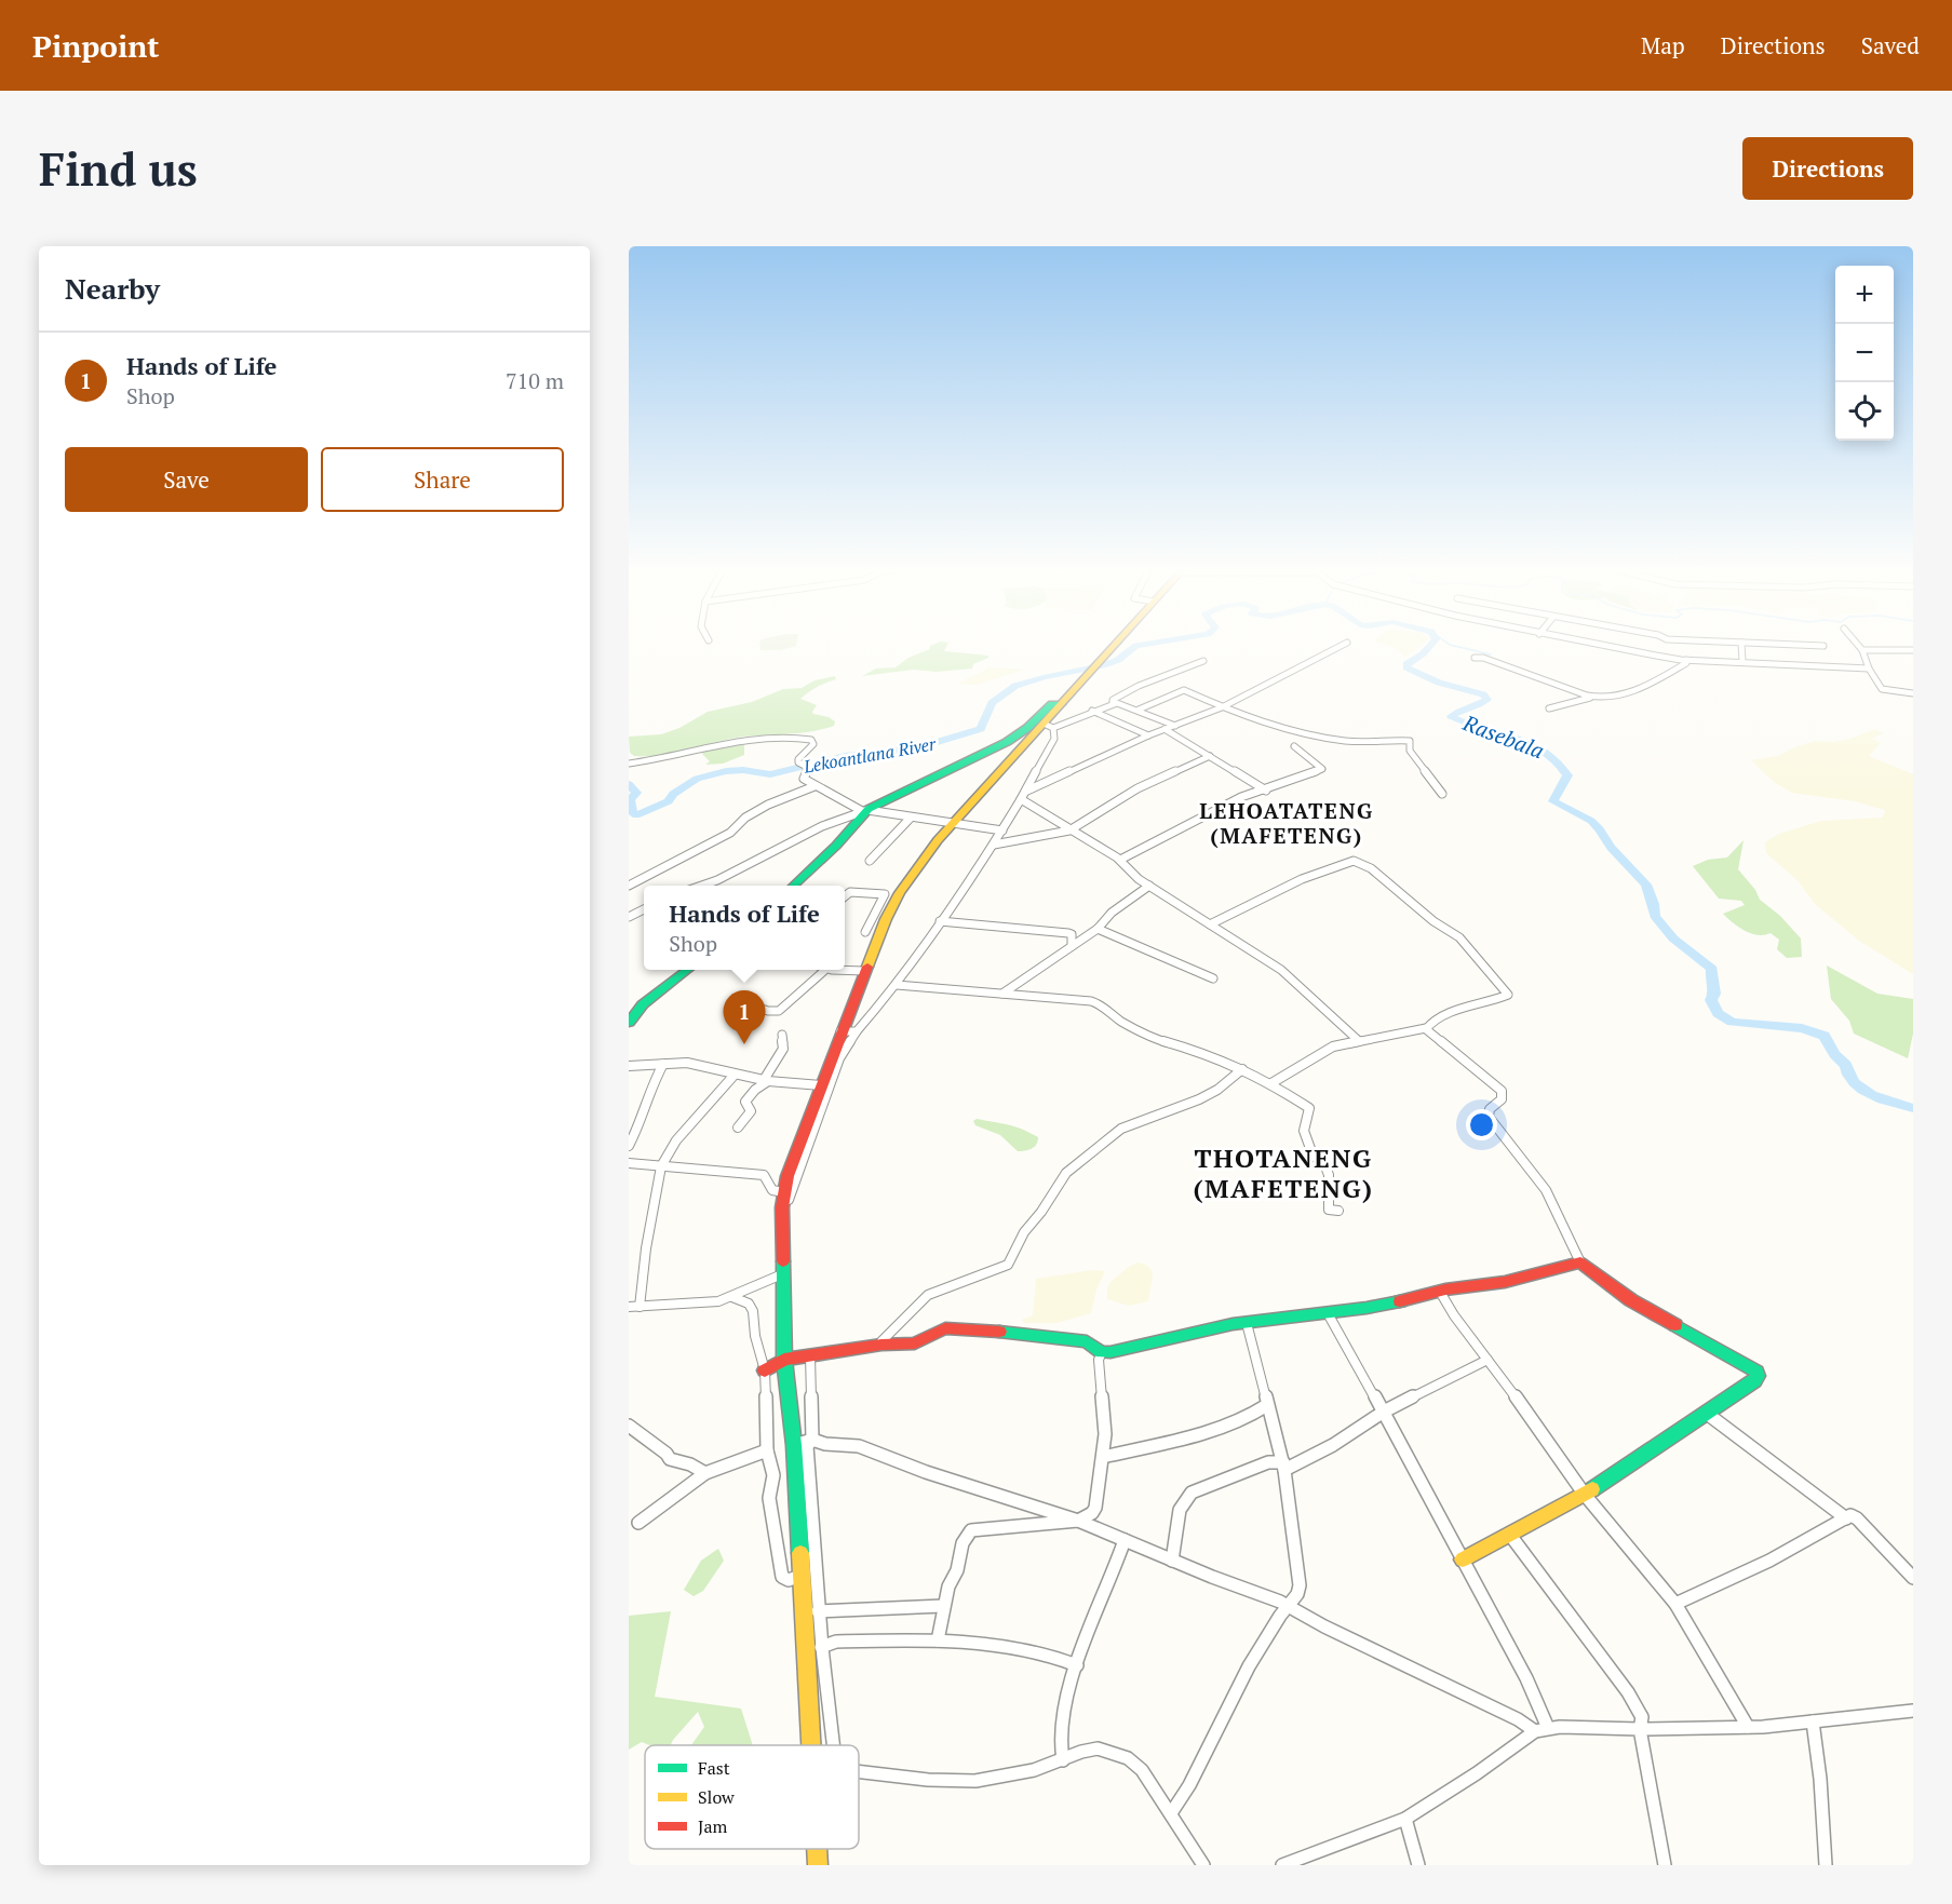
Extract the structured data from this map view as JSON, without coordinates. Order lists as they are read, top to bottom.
{
  "districts": ["LEHOATATENG (MAFETENG)", "THOTANENG (MAFETENG)"],
  "water": ["Rasebala", "Lekoantlana River"],
  "legend": ["Fast", "Slow", "Jam"],
  "page": {
    "header": "Pinpoint",
    "nav": ["Map", "Directions", "Saved"],
    "buttons": [
      "Directions",
      ["Save", "Share"]
    ],
    "title": "Find us",
    "heading": "Nearby",
    "map_buttons": ["+", "−"],
    "list": [
      {
        "mark": "1",
        "name": "Hands of Life",
        "note": "Shop",
        "value": "710 m"
      }
    ],
    "popup": ["Hands of Life", "Shop"],
    "pins": "1"
  }
}
